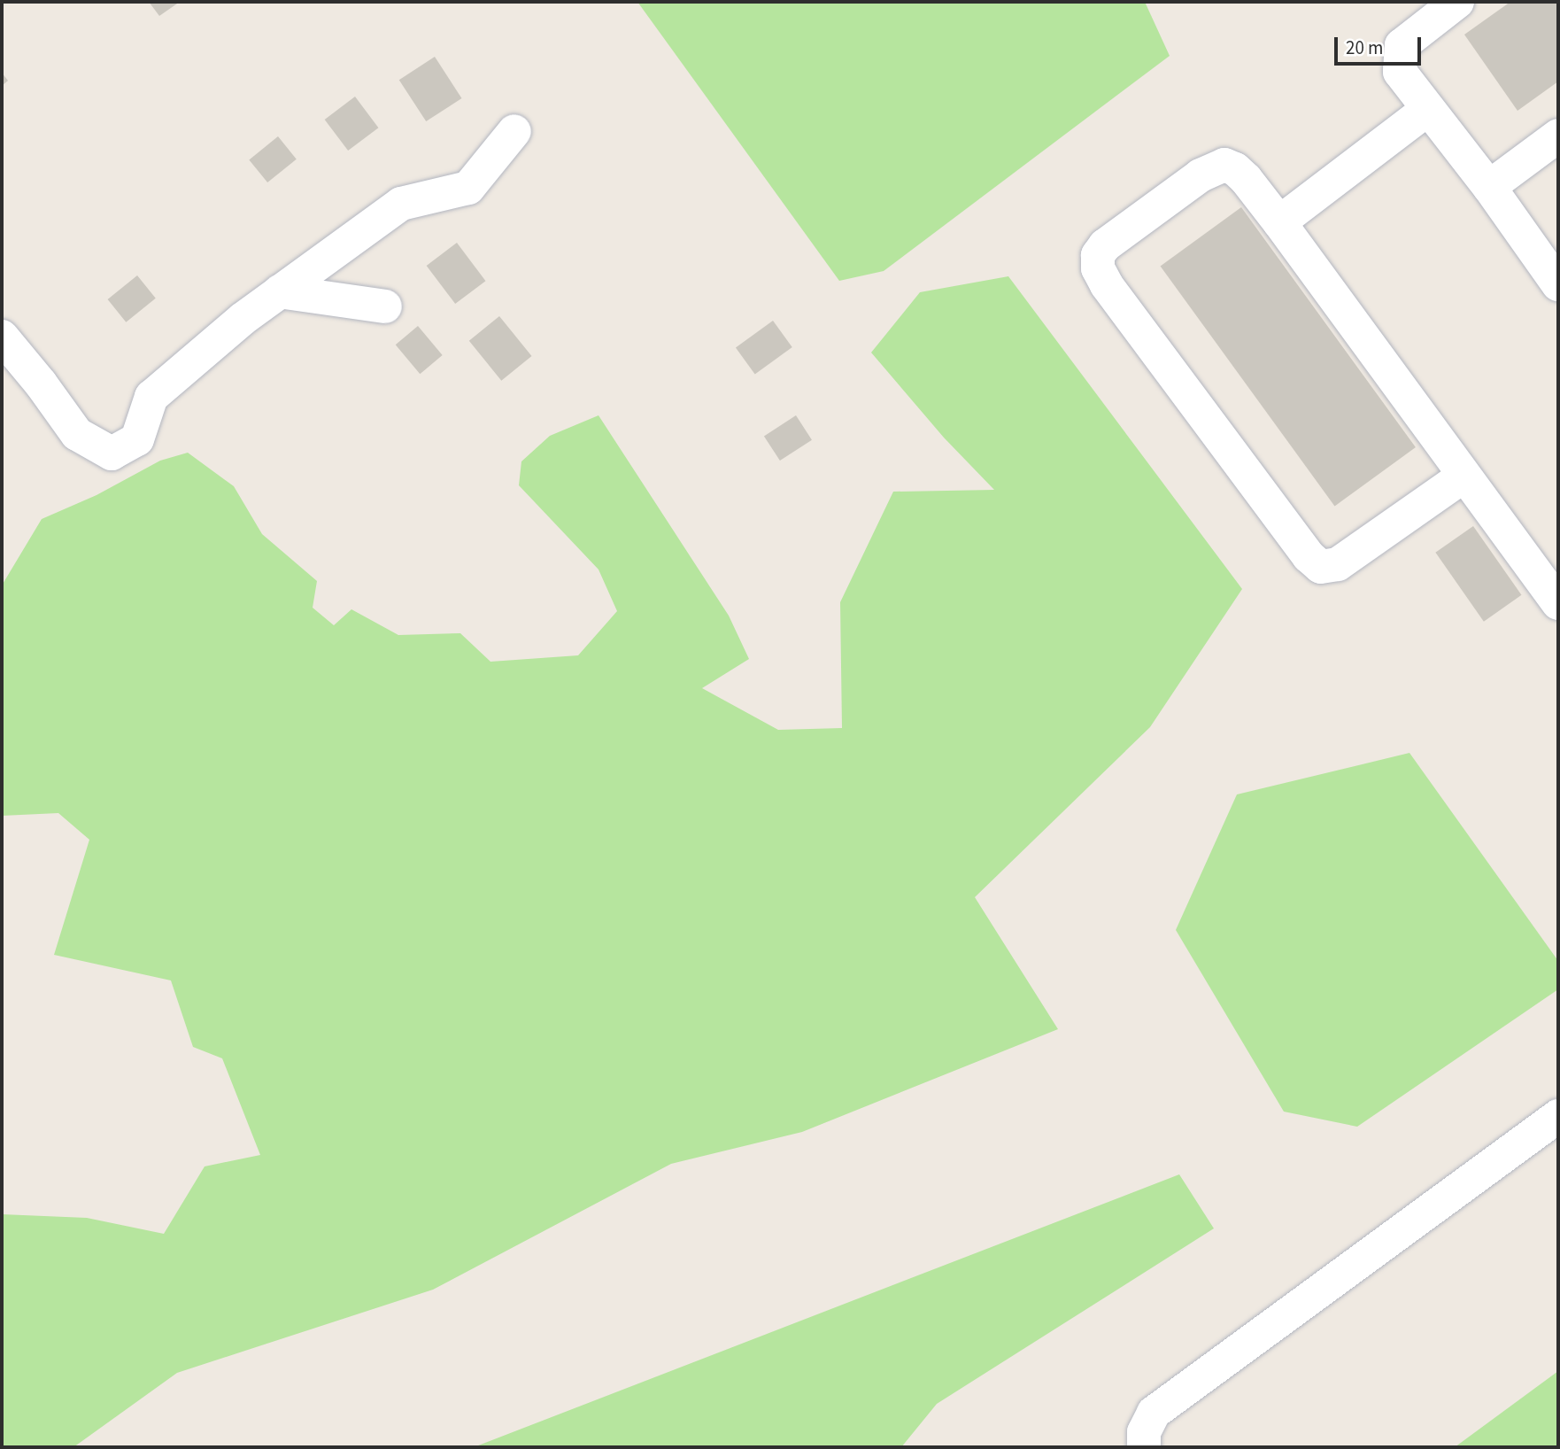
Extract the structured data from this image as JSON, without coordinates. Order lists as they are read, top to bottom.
{
  "scale_bar": "20 m"
}
